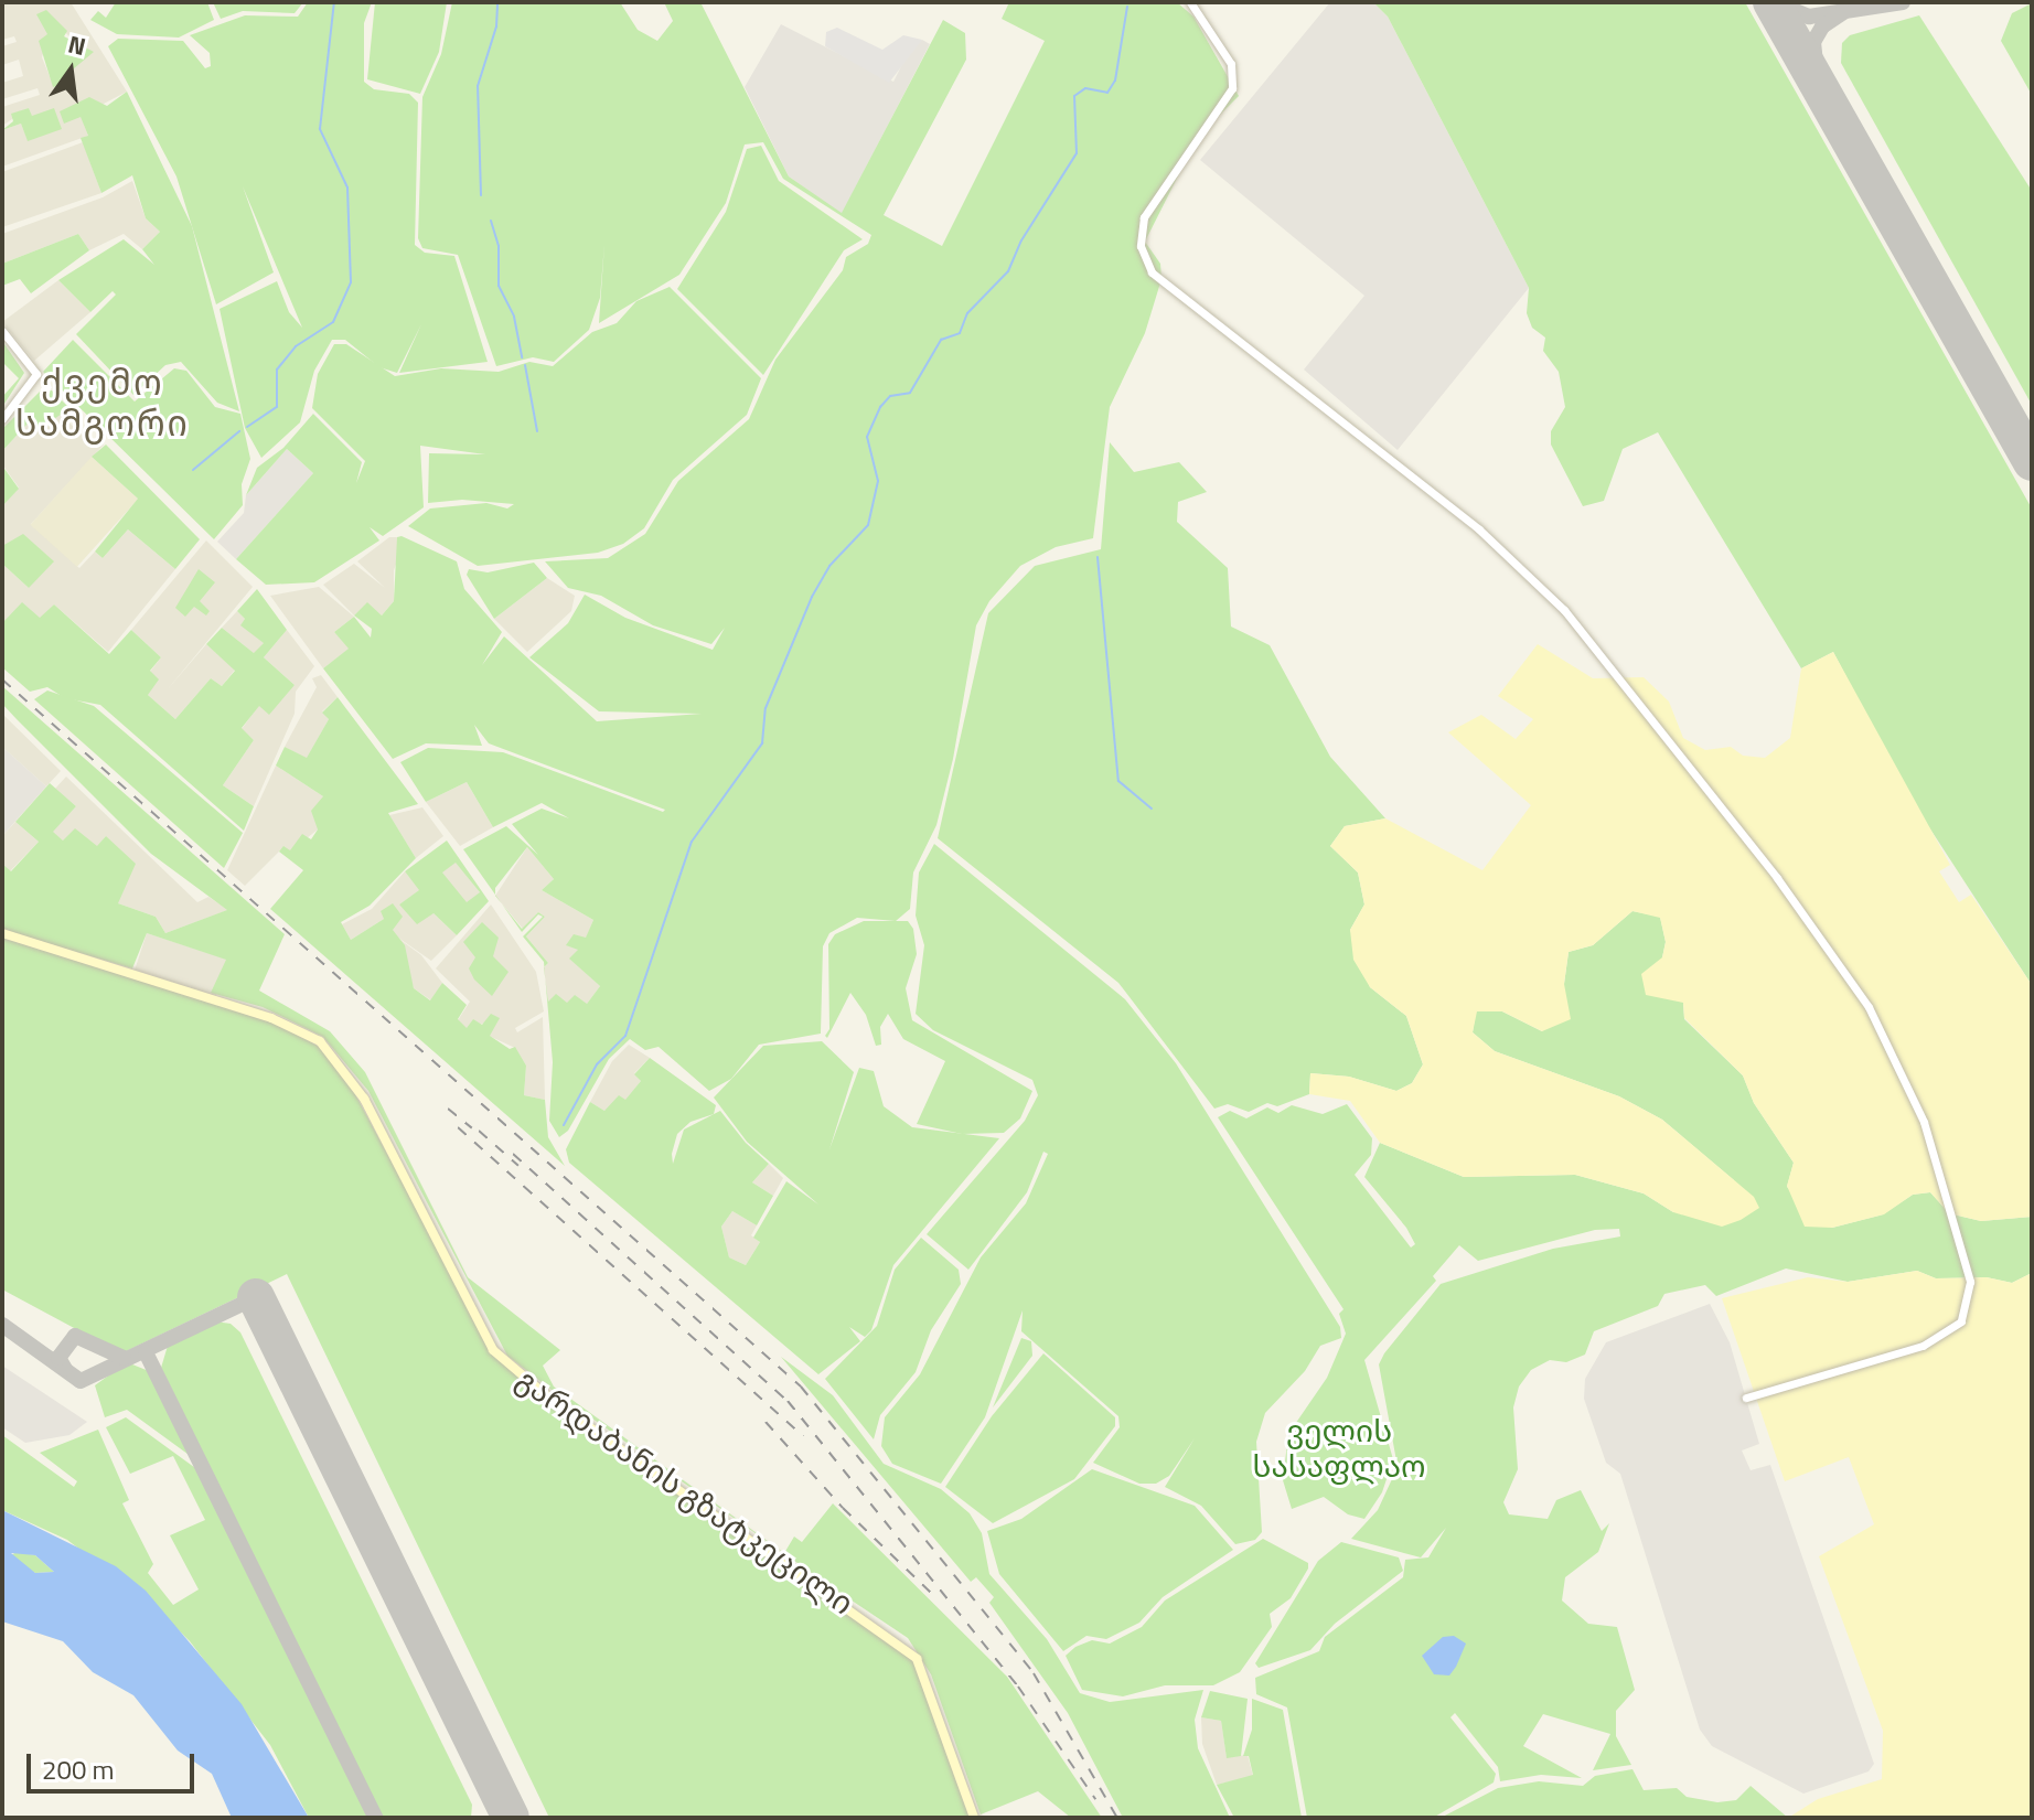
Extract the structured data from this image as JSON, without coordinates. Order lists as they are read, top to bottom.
{
  "streets": {
    "main road": ["გარდაბანის გზატკეცილი"]
  },
  "districts": ["ქვემო სამგორი"],
  "parks": ["ველის სასაფლაო"],
  "scale_bar": "200 m",
  "north": "top"
}
